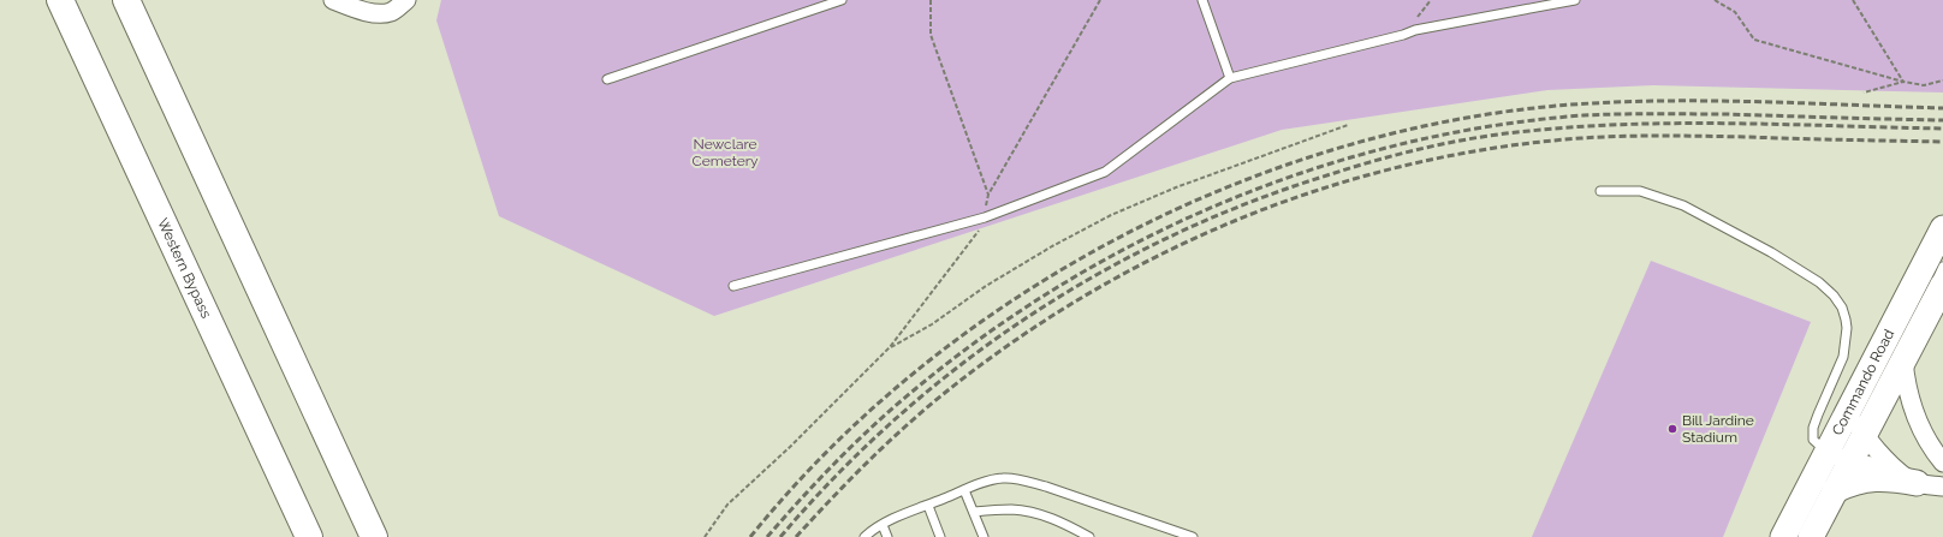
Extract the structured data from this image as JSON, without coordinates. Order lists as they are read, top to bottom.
{
  "streets": {
    "highway": ["Western Bypass"],
    "main road": ["Commando Road"]
  },
  "parks": ["Newclare Cemetery"],
  "places": ["Bill Jardine Stadium"]
}
